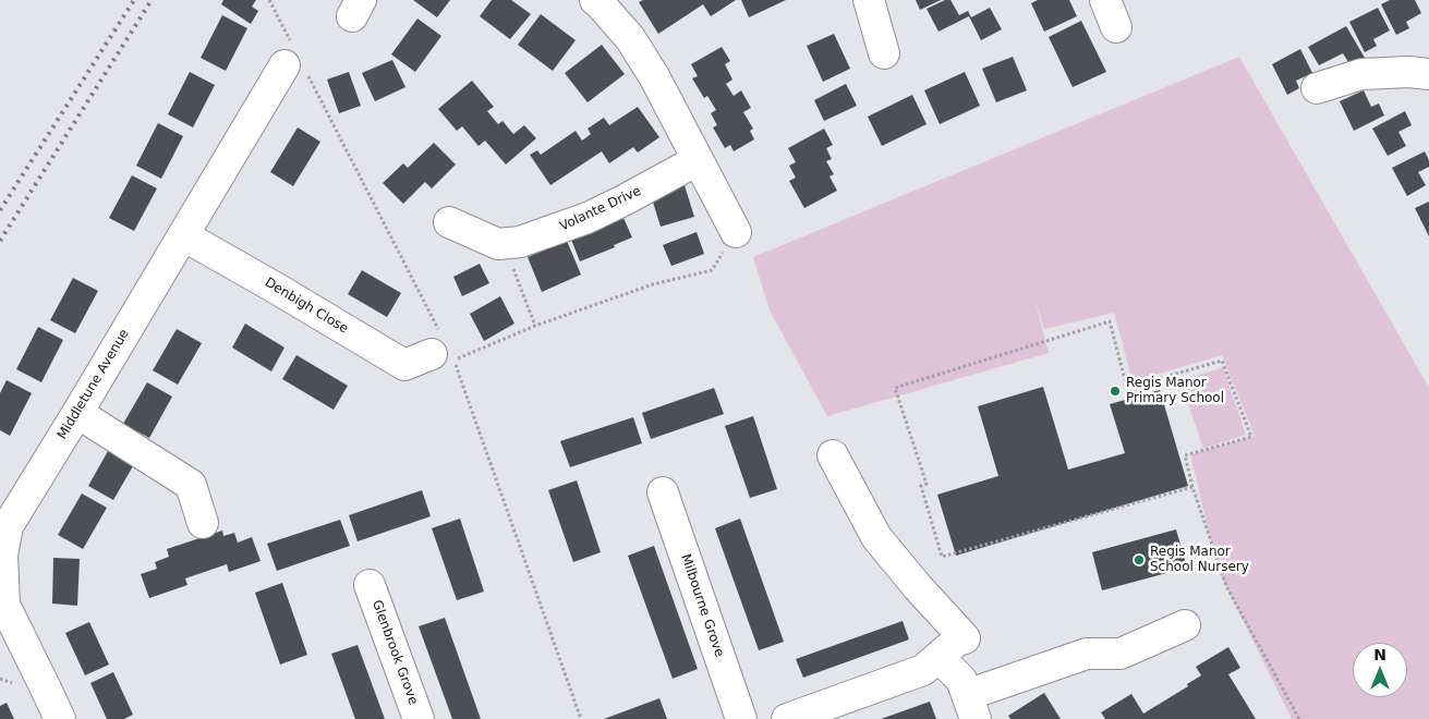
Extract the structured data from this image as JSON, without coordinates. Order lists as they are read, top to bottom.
{
  "streets": {
    "street": [
      "Volante Drive",
      "Denbigh Close",
      "Middletune Avenue",
      "Milbourne Grove",
      "Glenbrook Grove"
    ]
  },
  "crossings": [
    ["Denbigh Close", "Middletune Avenue"]
  ],
  "places": ["Regis Manor Primary School", "Regis Manor School Nursery"],
  "north": "top"
}
